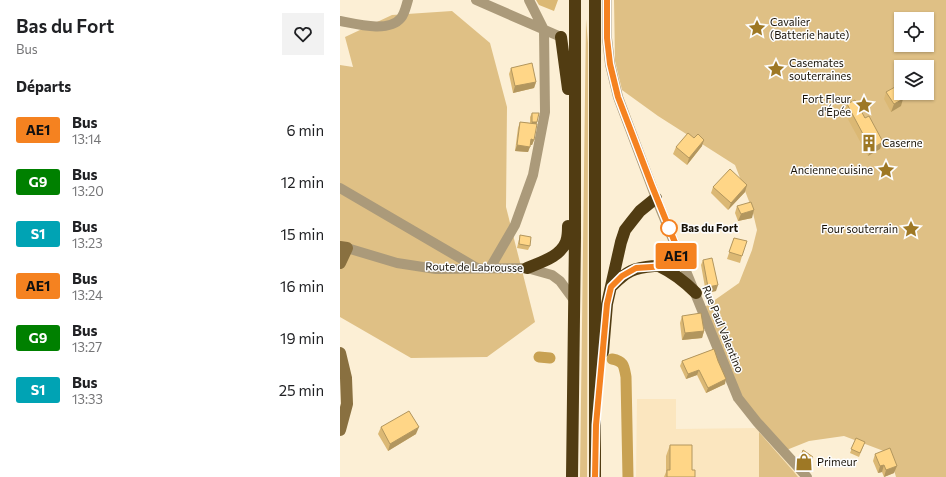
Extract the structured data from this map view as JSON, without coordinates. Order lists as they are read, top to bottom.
{
  "streets": {
    "street": ["Route de Labrousse", "Rue Paul Valentino"]
  },
  "places": {
    "place": [
      "Cavalier (Batterie haute)",
      "Casemates souterraines",
      "Fort Fleur d'Épée",
      "Ancienne cuisine",
      "Four souterrain"
    ],
    "building": ["Caserne"],
    "other": ["Bas du Fort"],
    "shop": ["Primeur"]
  },
  "lines": ["bus line AE1"],
  "page": {
    "heading": [
      ["Bas du Fort", "Bus"],
      "Départs"
    ],
    "on_map": "AE1",
    "list": [
      {
        "mark": "AE1",
        "name": "Bus",
        "note": "13:14",
        "value": "6 min"
      },
      {
        "mark": "G9",
        "name": "Bus",
        "note": "13:20",
        "value": "12 min"
      },
      {
        "mark": "S1",
        "name": "Bus",
        "note": "13:23",
        "value": "15 min"
      },
      {
        "mark": "AE1",
        "name": "Bus",
        "note": "13:24",
        "value": "16 min"
      },
      {
        "mark": "G9",
        "name": "Bus",
        "note": "13:27",
        "value": "19 min"
      },
      {
        "mark": "S1",
        "name": "Bus",
        "note": "13:33",
        "value": "25 min"
      }
    ]
  }
}
